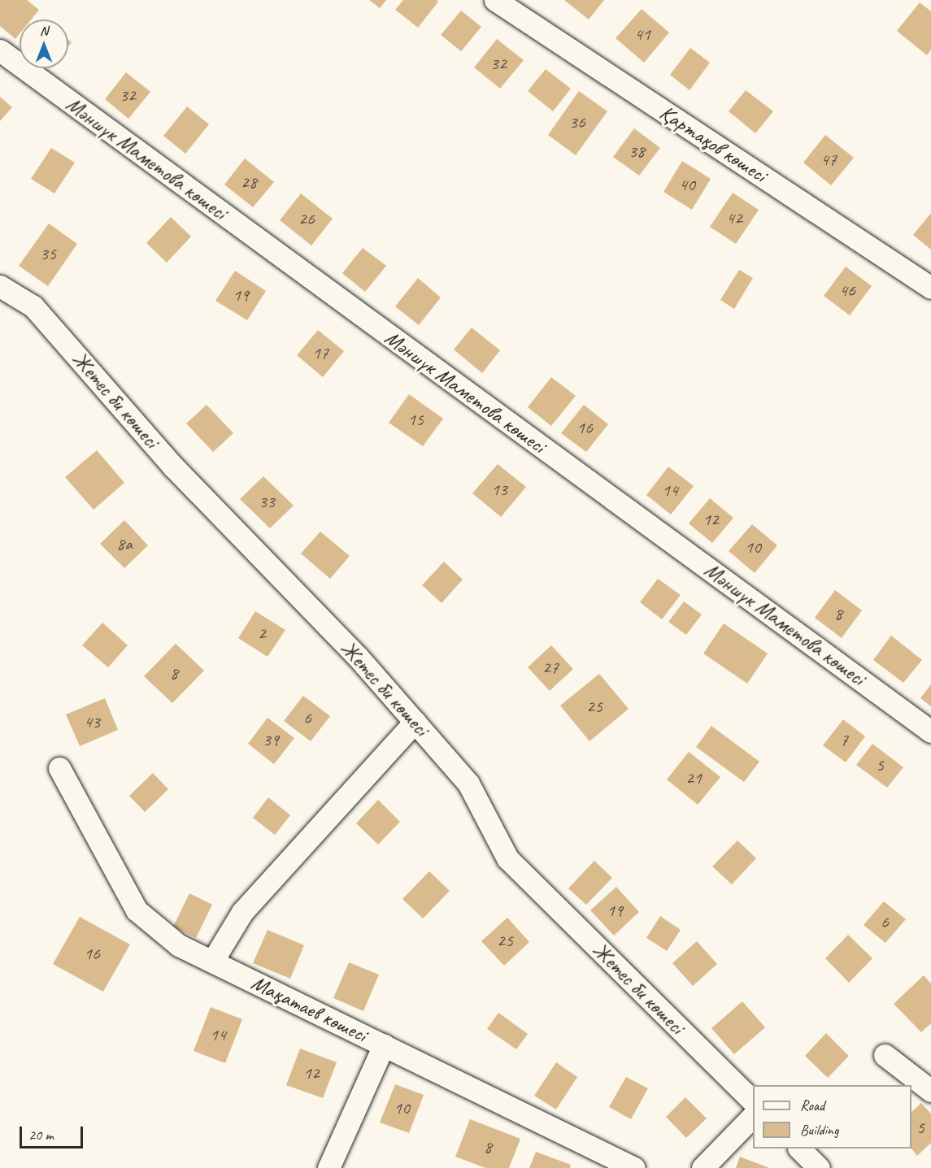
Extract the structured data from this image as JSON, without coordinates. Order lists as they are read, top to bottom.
{
  "streets": {
    "street": [
      "Қартақов көшесі",
      "Мәншүк Маметова көшесі",
      "Жетес би көшесі",
      "Мақатаев көшесі"
    ]
  },
  "house_numbers": [
    "41",
    "32",
    "32",
    "36",
    "38",
    "47",
    "28",
    "40",
    "42",
    "26",
    "35",
    "46",
    "19",
    "17",
    "15",
    "16",
    "13",
    "14",
    "33",
    "12",
    "8а",
    "10",
    "8",
    "2",
    "27",
    "8",
    "25",
    "6",
    "43",
    "39",
    "7",
    "5",
    "21",
    "19",
    "6",
    "25",
    "16",
    "14",
    "12",
    "10",
    "5",
    "8"
  ],
  "legend": ["Road", "Building"],
  "scale_bar": "20 m",
  "north": "top"
}
